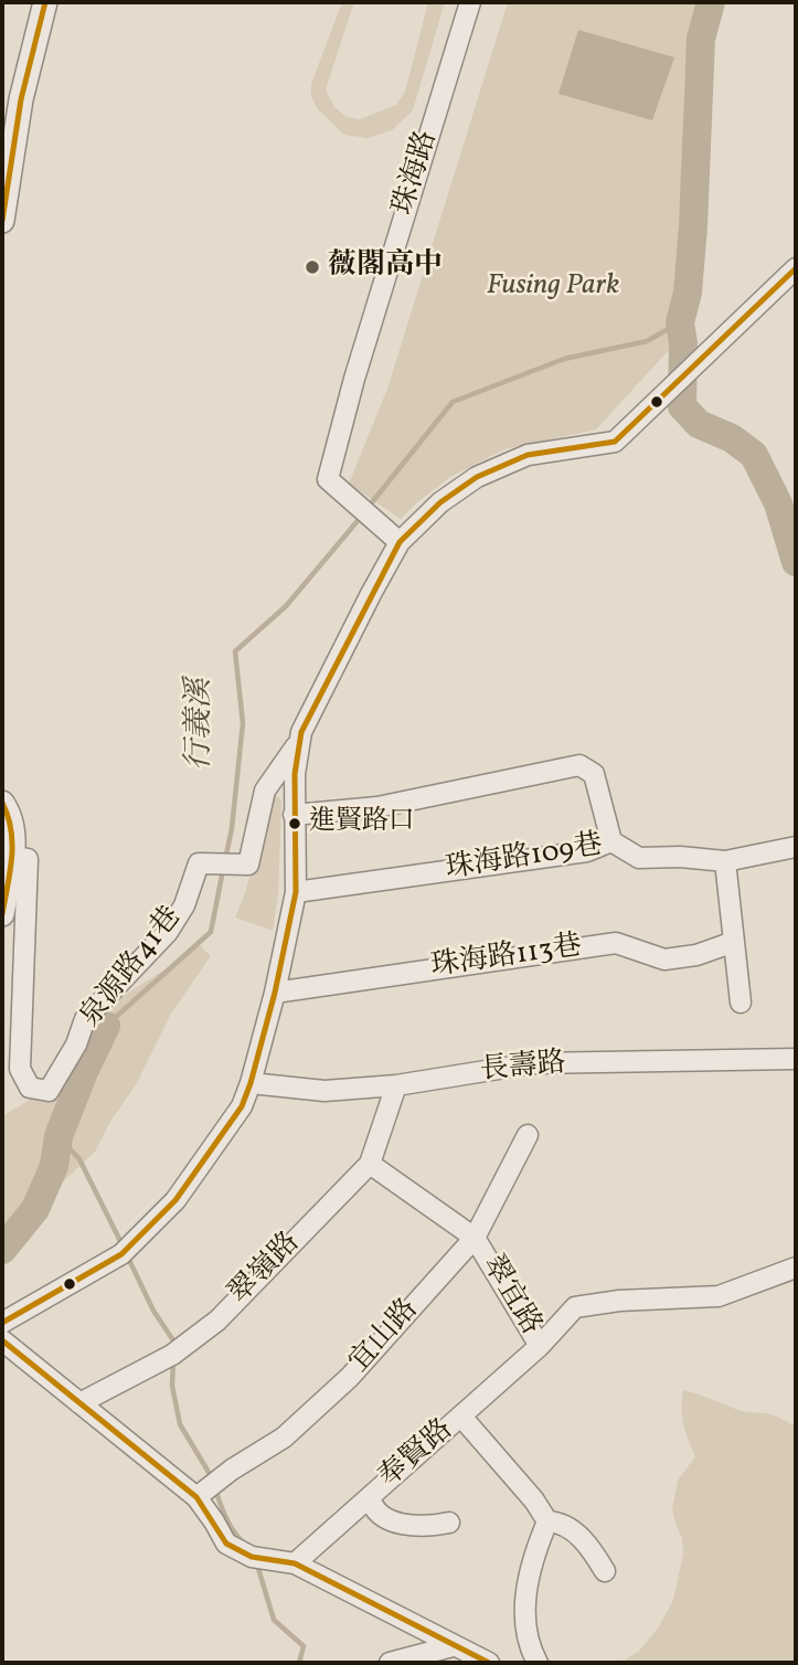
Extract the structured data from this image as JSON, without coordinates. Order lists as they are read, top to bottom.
{
  "streets": {
    "street": [
      "珠海路",
      "珠海路109巷",
      "珠海路113巷",
      "泉源路41巷",
      "長壽路",
      "翠嶺路",
      "翠宜路",
      "宜山路",
      "奉賢路"
    ]
  },
  "crossings": [
    ["長壽路", "翠嶺路"],
    ["翠嶺路", "翠宜路"],
    ["翠宜路", "宜山路"],
    ["翠宜路", "奉賢路"]
  ],
  "water": ["行義溪"],
  "parks": ["Fusing Park"],
  "places": ["薇閣高中", "進賢路口"]
}
